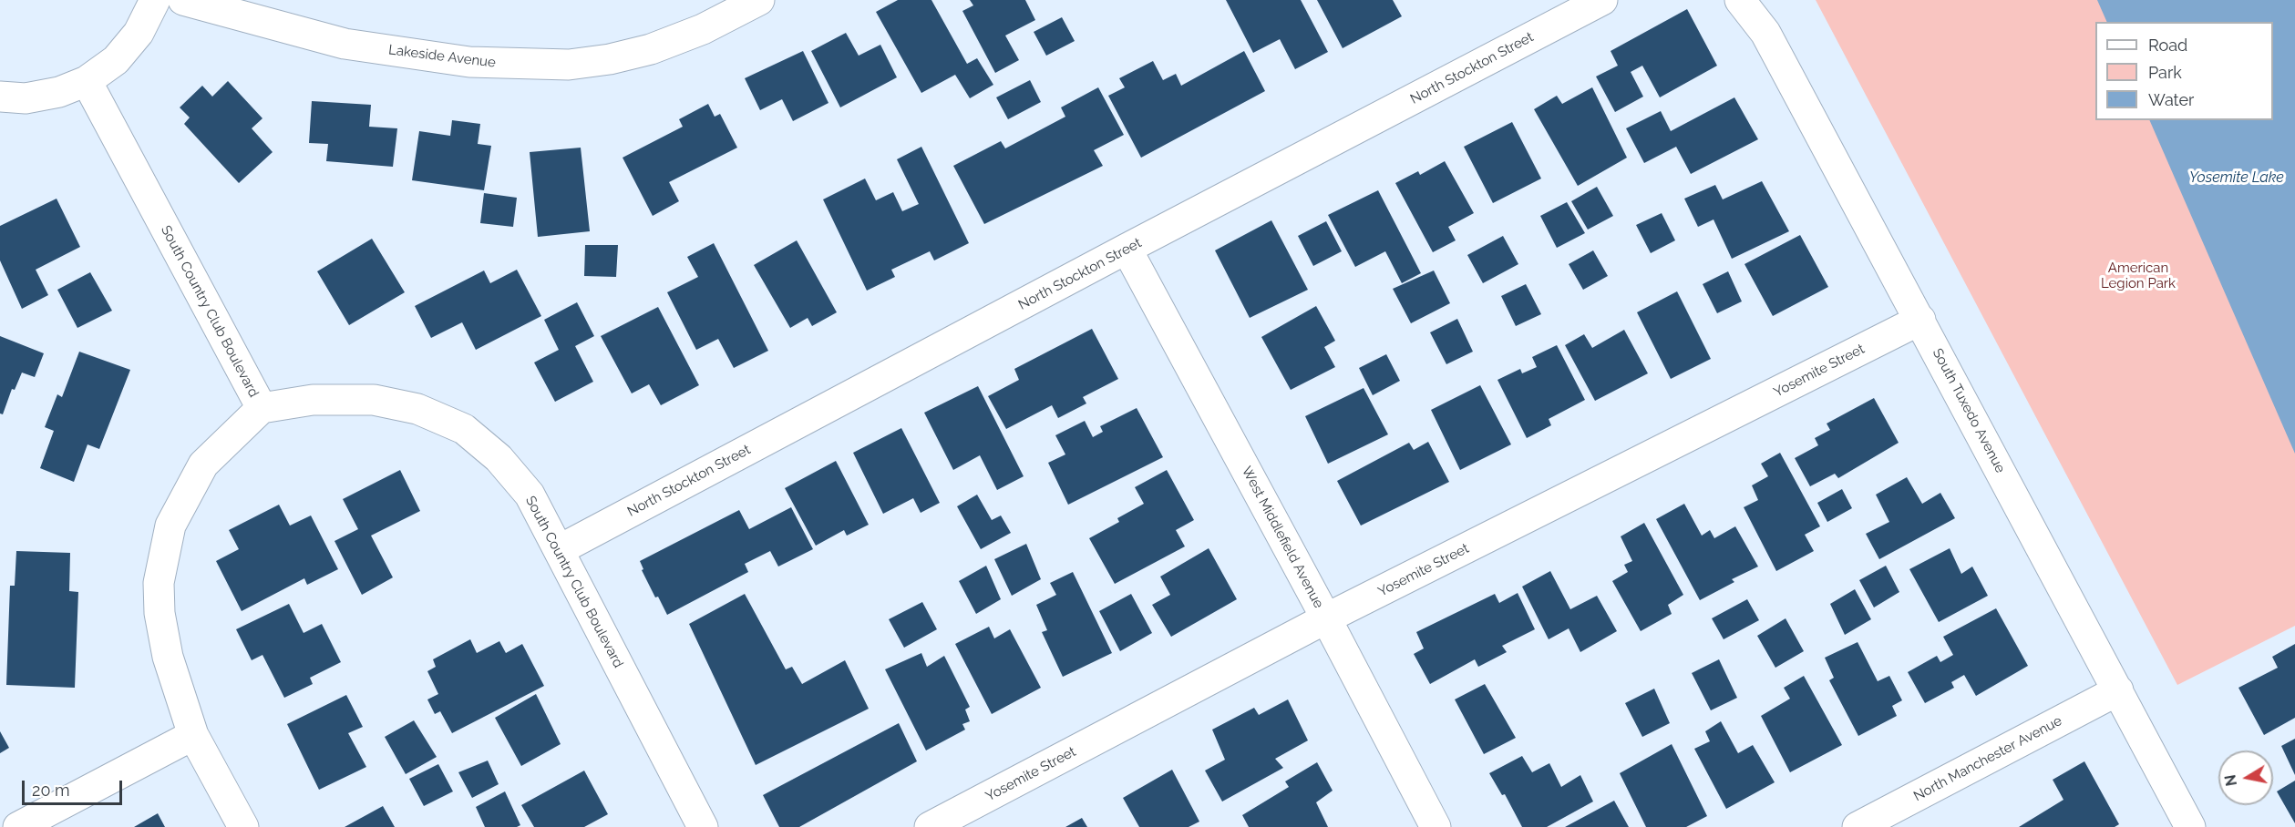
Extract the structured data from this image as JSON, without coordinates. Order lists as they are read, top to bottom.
{
  "streets": {
    "street": [
      "Lakeside Avenue",
      "North Stockton Street",
      "South Country Club Boulevard",
      "Yosemite Street",
      "South Tuxedo Avenue",
      "West Middlefield Avenue",
      "North Manchester Avenue"
    ]
  },
  "crossings": [
    ["North Stockton Street", "South Country Club Boulevard"],
    ["North Stockton Street", "West Middlefield Avenue"],
    ["Yosemite Street", "South Tuxedo Avenue"],
    ["Yosemite Street", "West Middlefield Avenue"],
    ["South Tuxedo Avenue", "North Manchester Avenue"]
  ],
  "water": ["Yosemite Lake"],
  "parks": ["American Legion Park"],
  "legend": ["Road", "Park", "Water"],
  "scale_bar": "20 m",
  "north": "left"
}
